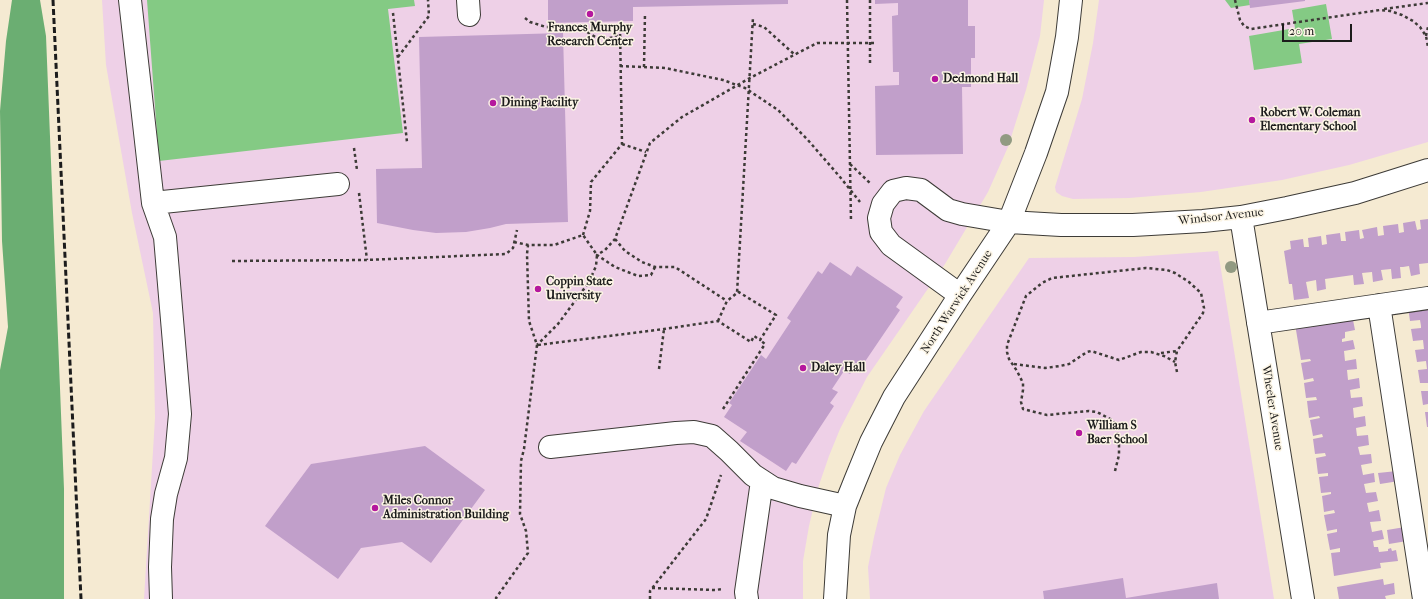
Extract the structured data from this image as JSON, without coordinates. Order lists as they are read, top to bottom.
{
  "streets": {
    "street": ["Windsor Avenue", "North Warwick Avenue", "Wheeler Avenue"]
  },
  "crossings": [
    ["Windsor Avenue", "North Warwick Avenue"],
    ["Windsor Avenue", "Wheeler Avenue"]
  ],
  "places": [
    "Frances Murphy Research Center",
    "Dedmond Hall",
    "Dining Facility",
    "Robert W. Coleman Elementary School",
    "Coppin State University",
    "Daley Hall",
    "William S Baer School",
    "Miles Connor Administration Building"
  ],
  "scale_bar": "20 m"
}
